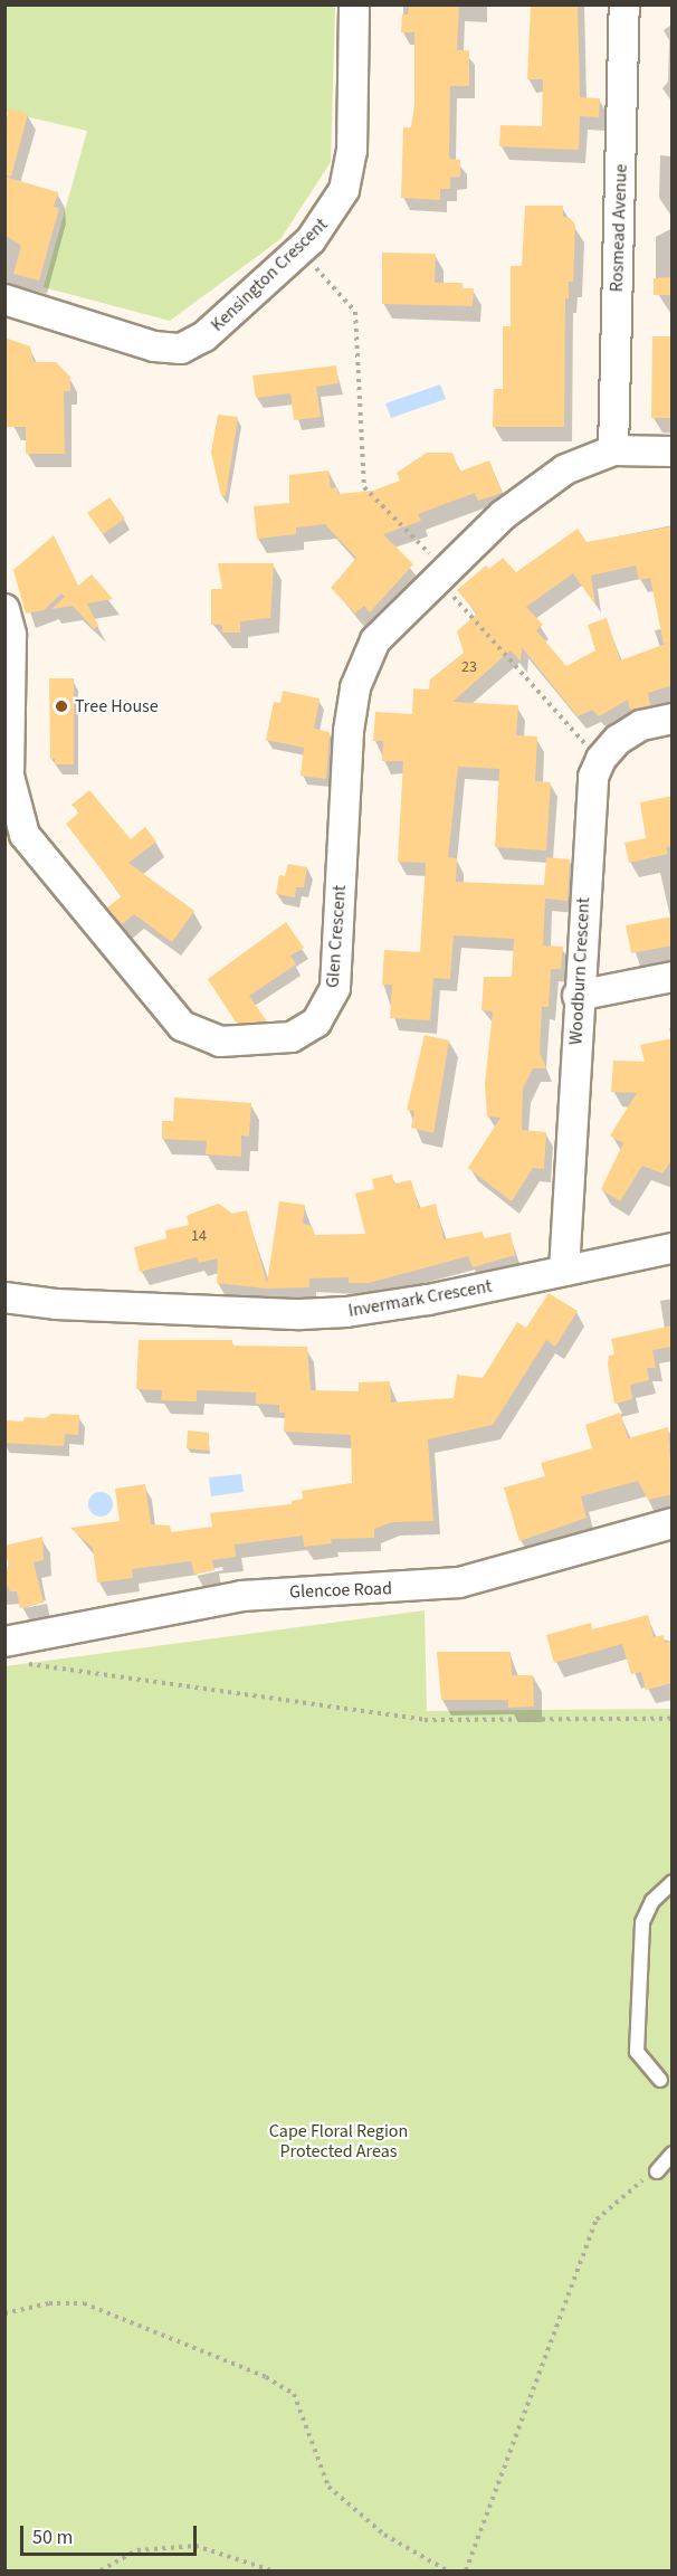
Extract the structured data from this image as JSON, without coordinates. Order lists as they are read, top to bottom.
{
  "streets": {
    "street": [
      "Rosmead Avenue",
      "Kensington Crescent",
      "Glen Crescent",
      "Woodburn Crescent",
      "Invermark Crescent",
      "Glencoe Road"
    ]
  },
  "crossings": [
    ["Rosmead Avenue", "Glen Crescent"],
    ["Woodburn Crescent", "Invermark Crescent"]
  ],
  "parks": ["Cape Floral Region Protected Areas"],
  "places": ["Tree House"],
  "house_numbers": ["23", "14"],
  "scale_bar": "50 m"
}
